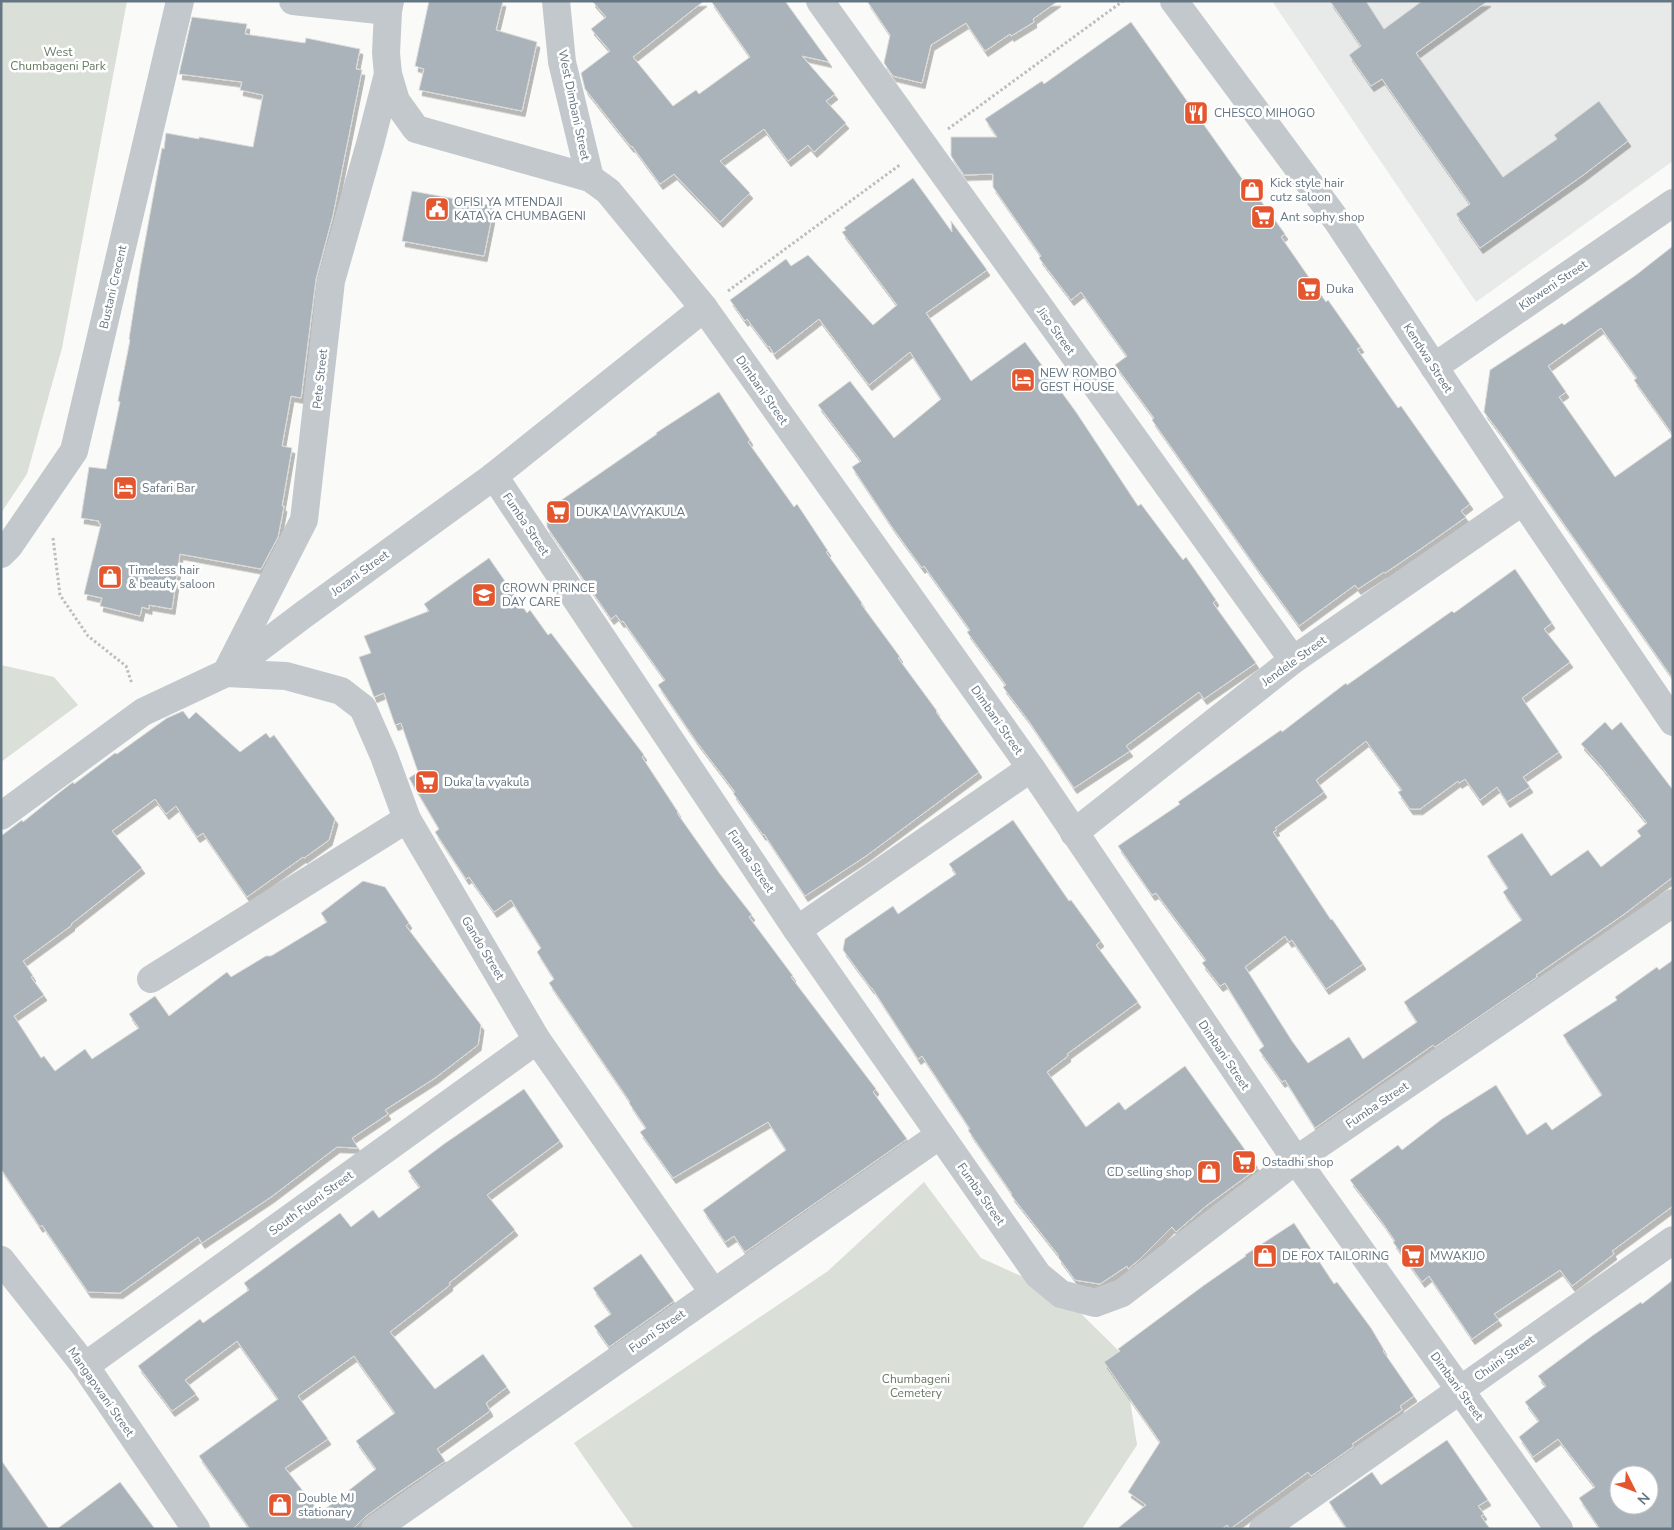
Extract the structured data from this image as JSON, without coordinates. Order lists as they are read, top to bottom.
{
  "streets": {
    "street": [
      "West Dimbani Street",
      "Kibweni Street",
      "Bustani Crecent",
      "Jiso Street",
      "Kendwa Street",
      "Pete Street",
      "Dimbani Street",
      "Fumba Street",
      "Jozani Street",
      "Jendele Street",
      "Gando Street",
      "South Fuoni Street",
      "Fuoni Street",
      "Chuini Street",
      "Mangapwani Street"
    ]
  },
  "crossings": [
    ["West Dimbani Street", "Dimbani Street"],
    ["Kibweni Street", "Kendwa Street"],
    ["Jiso Street", "Jendele Street"],
    ["Kendwa Street", "Jendele Street"],
    ["Pete Street", "Dimbani Street"],
    ["Pete Street", "Jozani Street"],
    ["Pete Street", "Gando Street"],
    ["Dimbani Street", "Fumba Street"],
    ["Dimbani Street", "Jozani Street"],
    ["Dimbani Street", "Jendele Street"],
    ["Dimbani Street", "Chuini Street"],
    ["Fumba Street", "Jozani Street"],
    ["Fumba Street", "Fuoni Street"],
    ["Jozani Street", "Gando Street"],
    ["Gando Street", "South Fuoni Street"],
    ["Gando Street", "Fuoni Street"],
    ["South Fuoni Street", "Mangapwani Street"]
  ],
  "parks": ["West Chumbageni Park", "Chumbageni Cemetery"],
  "places": {
    "restaurant": ["CHESCO MIHOGO"],
    "shop": [
      "Kick style hair cutz saloon",
      "Timeless hair & beauty saloon",
      "CD selling shop",
      "DE FOX TAILORING",
      "Double MJ stationary"
    ],
    "public building": ["OFISI YA MTENDAJI KATA YA CHUMBAGENI"],
    "supermarket": [
      "Ant sophy shop",
      "Duka",
      "DUKA LA VYAKULA",
      "Duka la vyakula",
      "Ostadhi shop",
      "MWAKIJO"
    ],
    "hotel": ["NEW ROMBO GEST HOUSE", "Safari Bar"],
    "school or university": ["CROWN PRINCE DAY CARE"]
  },
  "north": "bottom right"
}
